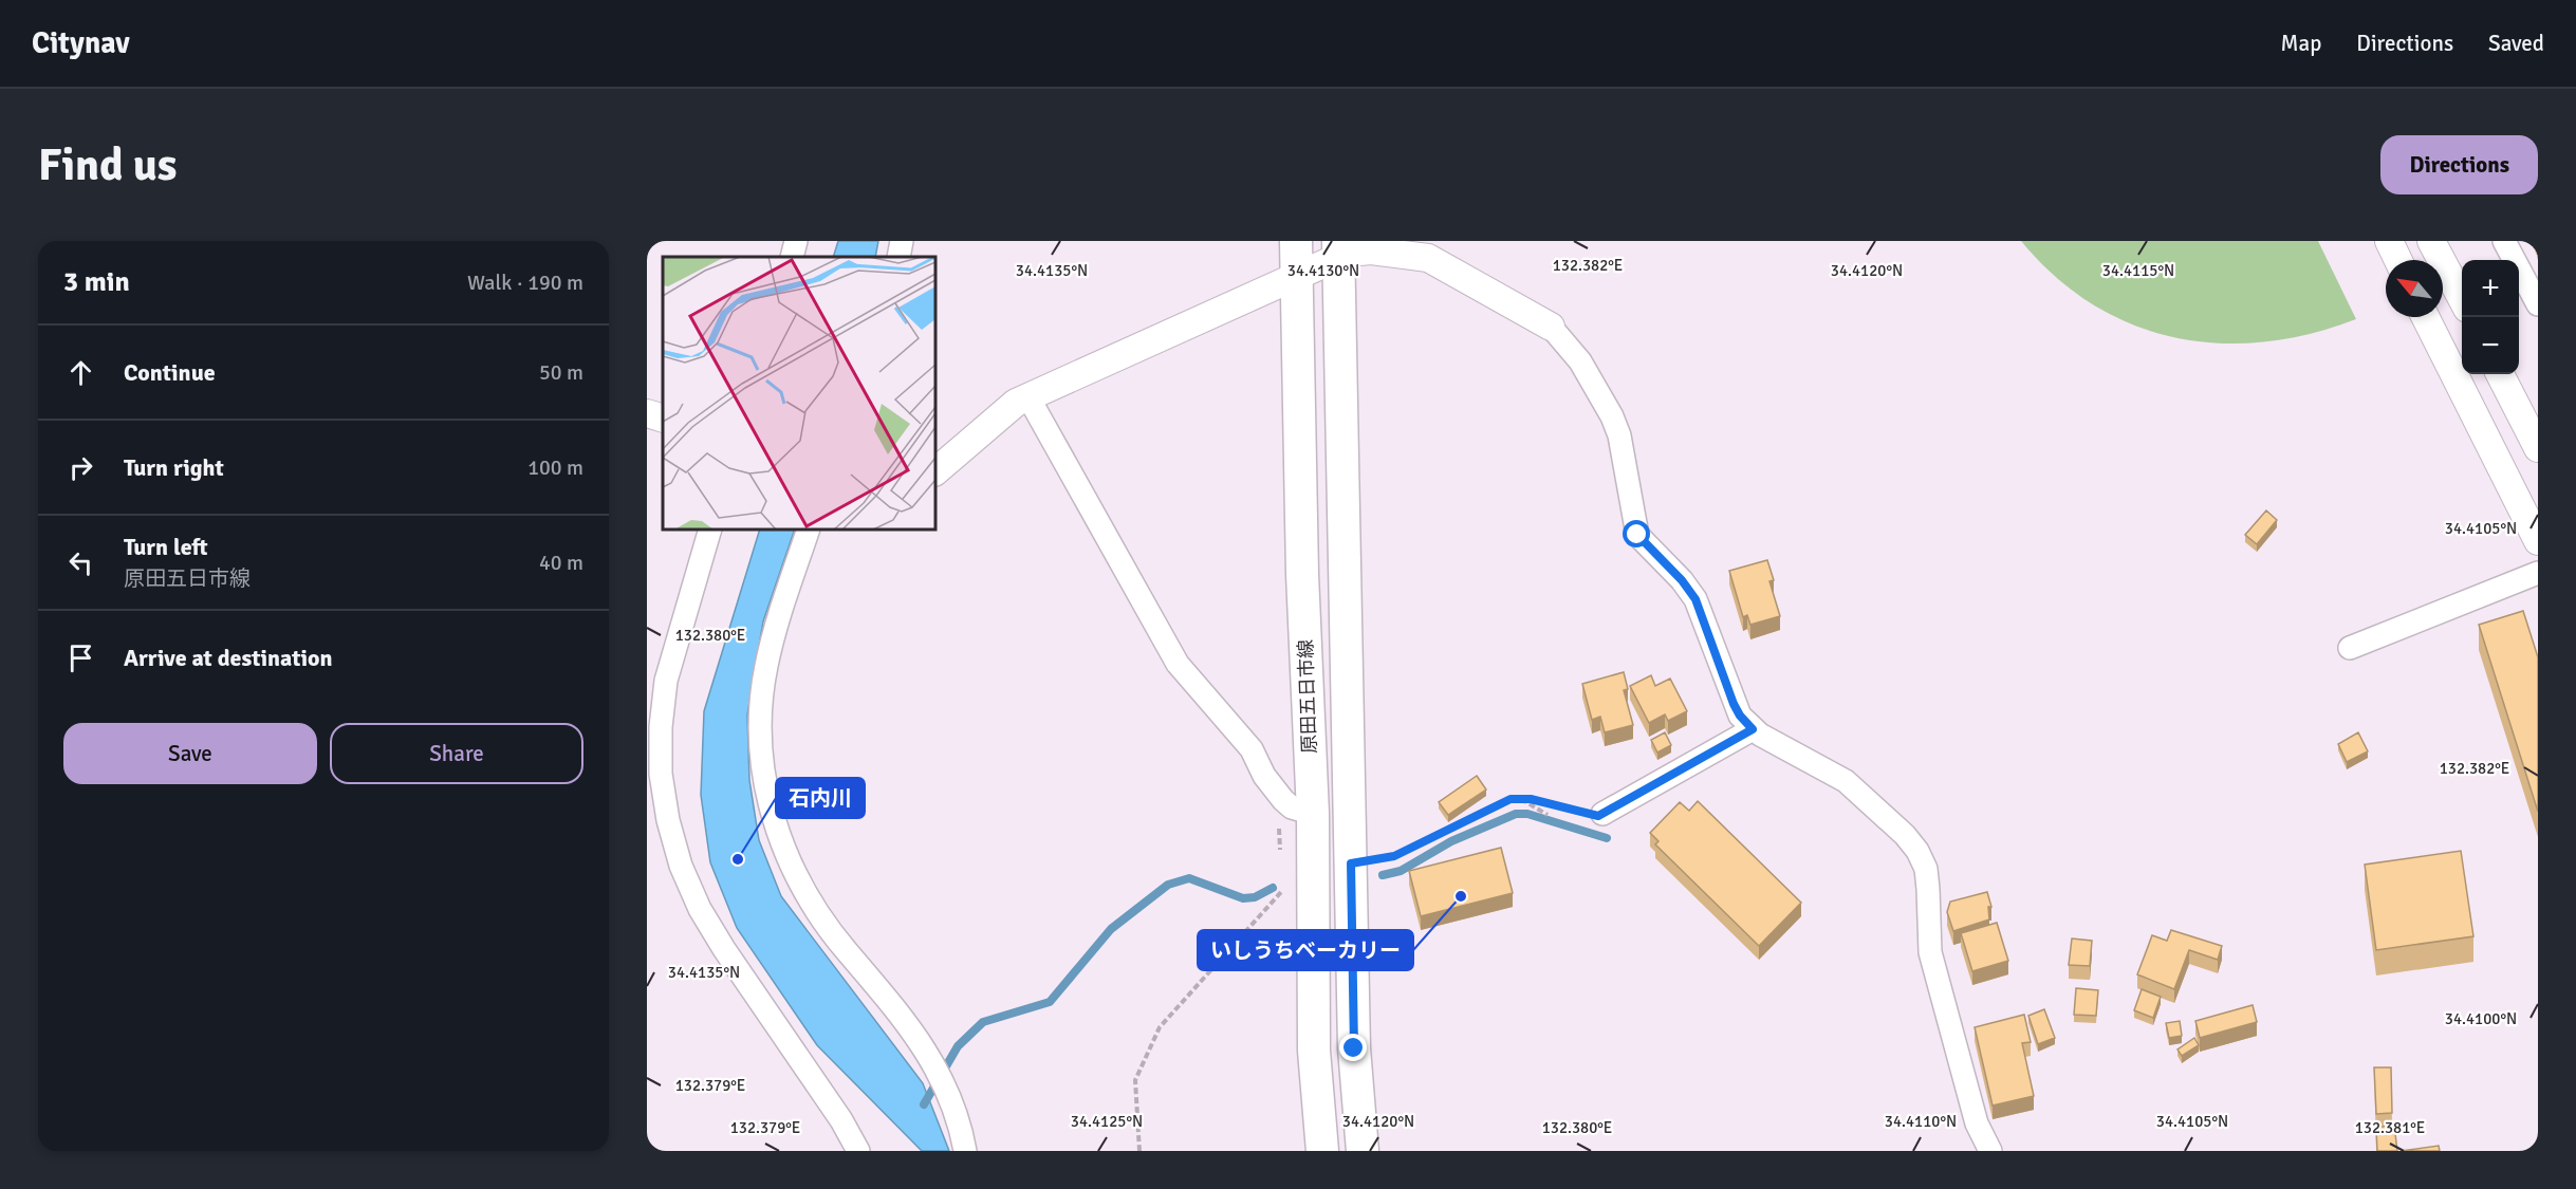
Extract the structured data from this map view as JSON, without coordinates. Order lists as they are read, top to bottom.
{
  "streets": {
    "main road": ["原田五日市線"]
  },
  "places": ["石内川", "いしうちベーカリー"],
  "north": "top left",
  "page": {
    "header": "Citynav",
    "nav": ["Map", "Directions", "Saved"],
    "buttons": [
      "Directions",
      ["Save", "Share"]
    ],
    "title": "Find us",
    "heading": ["3 min", "Walk · 190 m"],
    "map_buttons": ["+", "−"],
    "list": [
      ["Continue", "50 m"],
      ["Turn right", "100 m"],
      ["Turn left", "原田五日市線", "40 m"],
      "Arrive at destination"
    ]
  },
  "coordinates": [
    "132.382°E",
    "34.4135°N",
    "34.4130°N",
    "34.4120°N",
    "34.4115°N",
    "34.4105°N",
    "132.380°E",
    "34.4100°N",
    "132.379°E",
    "34.4125°N",
    "34.4110°N",
    "132.381°E"
  ]
}
